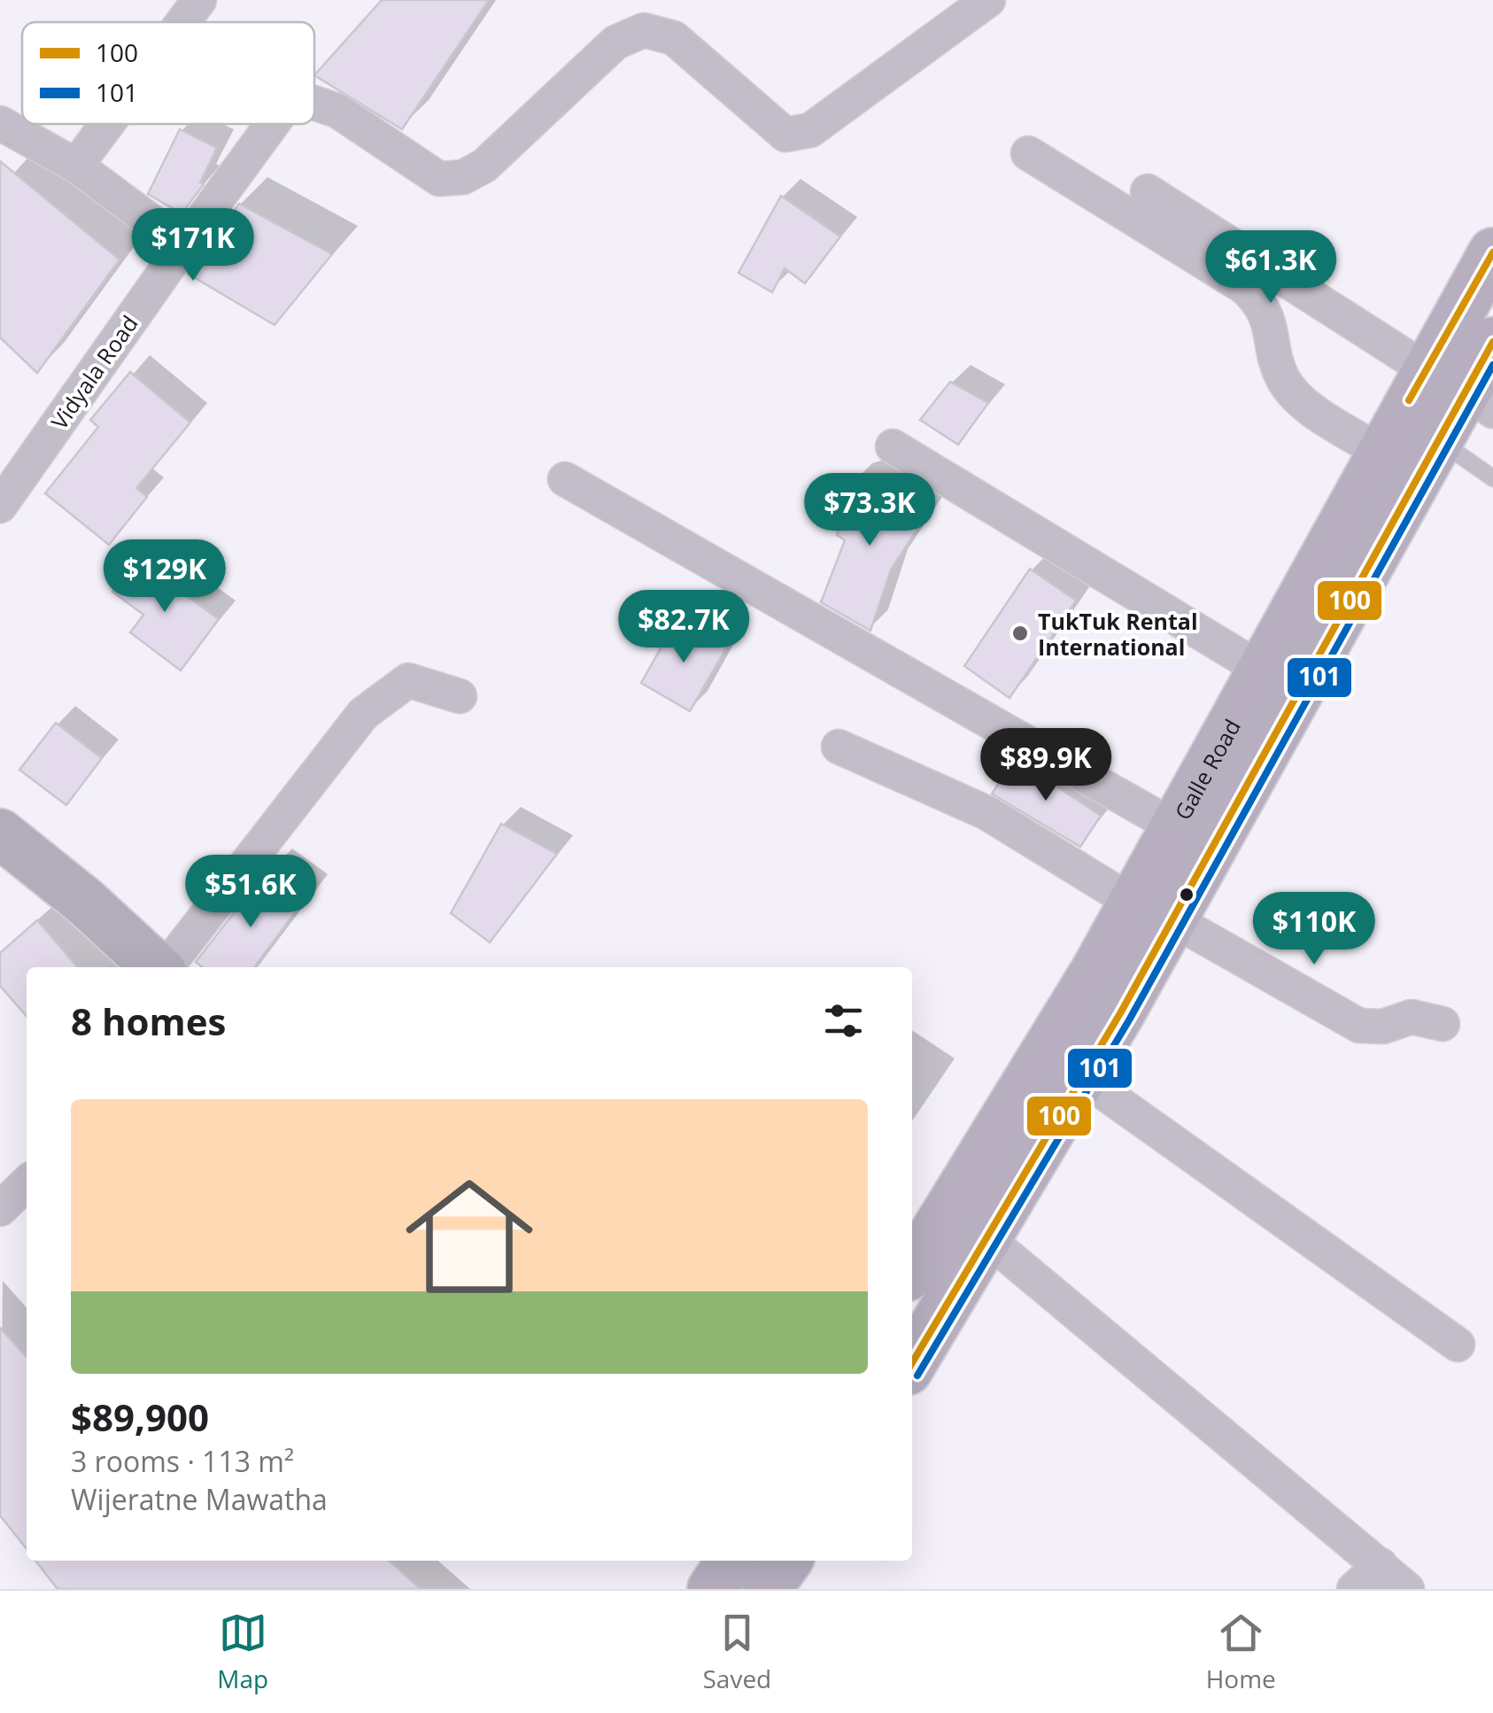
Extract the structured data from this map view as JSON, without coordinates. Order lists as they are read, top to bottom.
{
  "streets": {
    "highway": ["Galle Road"],
    "street": ["Vidyala Road"]
  },
  "places": ["TukTuk Rental International"],
  "lines": ["transit line 100", "transit line 101"],
  "legend": ["100", "101"],
  "page": {
    "price": [
      "$171K",
      "$61.3K",
      "$73.3K",
      "$129K",
      "$82.7K",
      "$89.9K",
      "$51.6K",
      "$110K"
    ],
    "heading": "8 homes",
    "list": [
      {
        "name": "$89,900",
        "note": "3 rooms · 113 m² · Wijeratne Mawatha"
      }
    ],
    "tabs": ["Map", "Saved", "Home"]
  }
}
